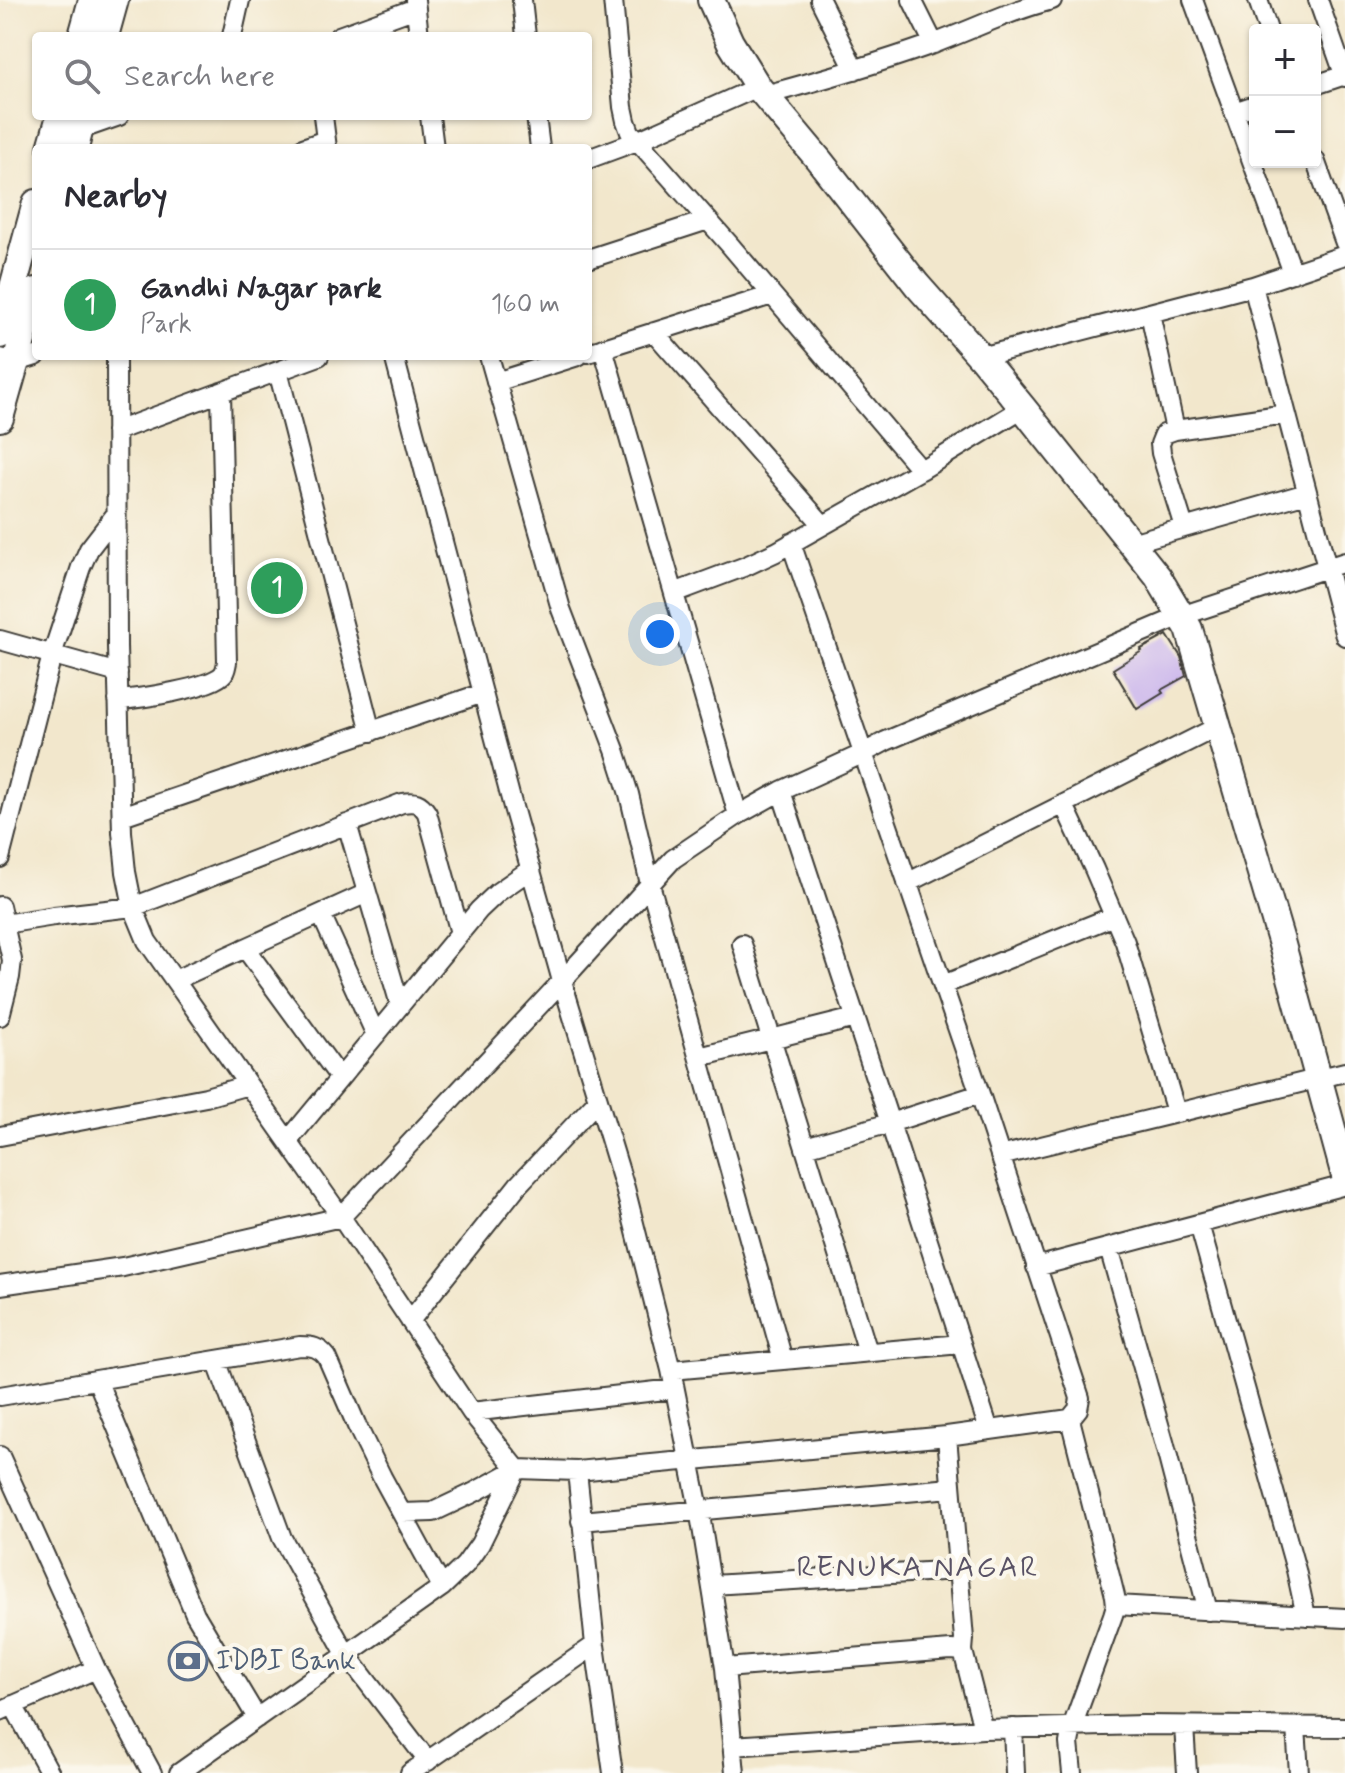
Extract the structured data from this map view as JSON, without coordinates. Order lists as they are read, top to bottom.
{
  "districts": ["RENUKA NAGAR"],
  "places": {
    "bank": ["IDBI Bank"]
  },
  "page": {
    "map_buttons": ["+", "−"],
    "search": "Search here",
    "heading": "Nearby",
    "list": [
      {
        "mark": "1",
        "name": "Gandhi Nagar park",
        "note": "Park",
        "value": "160 m"
      }
    ],
    "pins": "1"
  }
}
